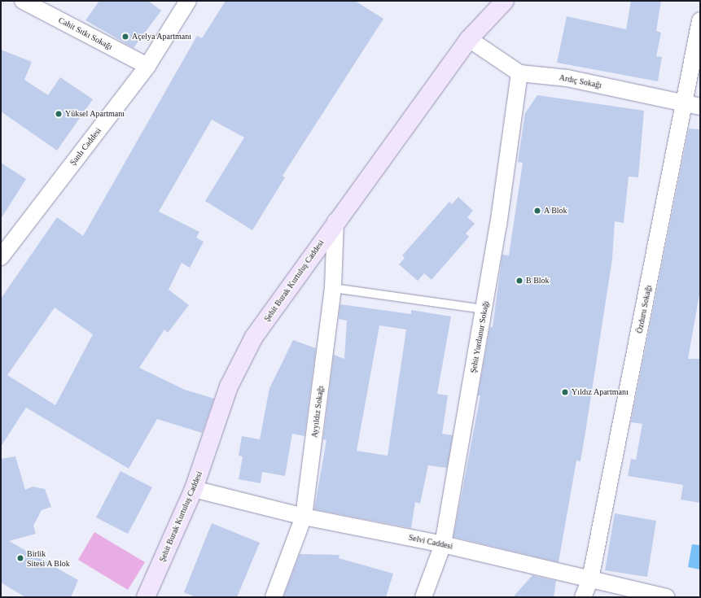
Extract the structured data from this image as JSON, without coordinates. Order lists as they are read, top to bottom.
{
  "streets": {
    "street": [
      "Cahit Sıtkı Sokağı",
      "Ardıç Sokağı",
      "Şanlı Caddesi",
      "Şehit Burak Kurtuluş Caddesi",
      "Özduru Sokağı",
      "Şehit Yurdanur Sokağı",
      "Ayyıldız Sokağı",
      "Selvi Caddesi"
    ]
  },
  "crossings": [
    ["Cahit Sıtkı Sokağı", "Şanlı Caddesi"],
    ["Ardıç Sokağı", "Şehit Burak Kurtuluş Caddesi"],
    ["Ardıç Sokağı", "Özduru Sokağı"],
    ["Ardıç Sokağı", "Şehit Yurdanur Sokağı"],
    ["Şehit Burak Kurtuluş Caddesi", "Ayyıldız Sokağı"],
    ["Şehit Burak Kurtuluş Caddesi", "Selvi Caddesi"],
    ["Özduru Sokağı", "Selvi Caddesi"],
    ["Şehit Yurdanur Sokağı", "Selvi Caddesi"],
    ["Ayyıldız Sokağı", "Selvi Caddesi"]
  ],
  "places": [
    "Açelya Apartmanı",
    "Yüksel Apartmanı",
    "A Blok",
    "B Blok",
    "Yıldız Apartmanı",
    "Birlik Sitesi A Blok"
  ]
}
